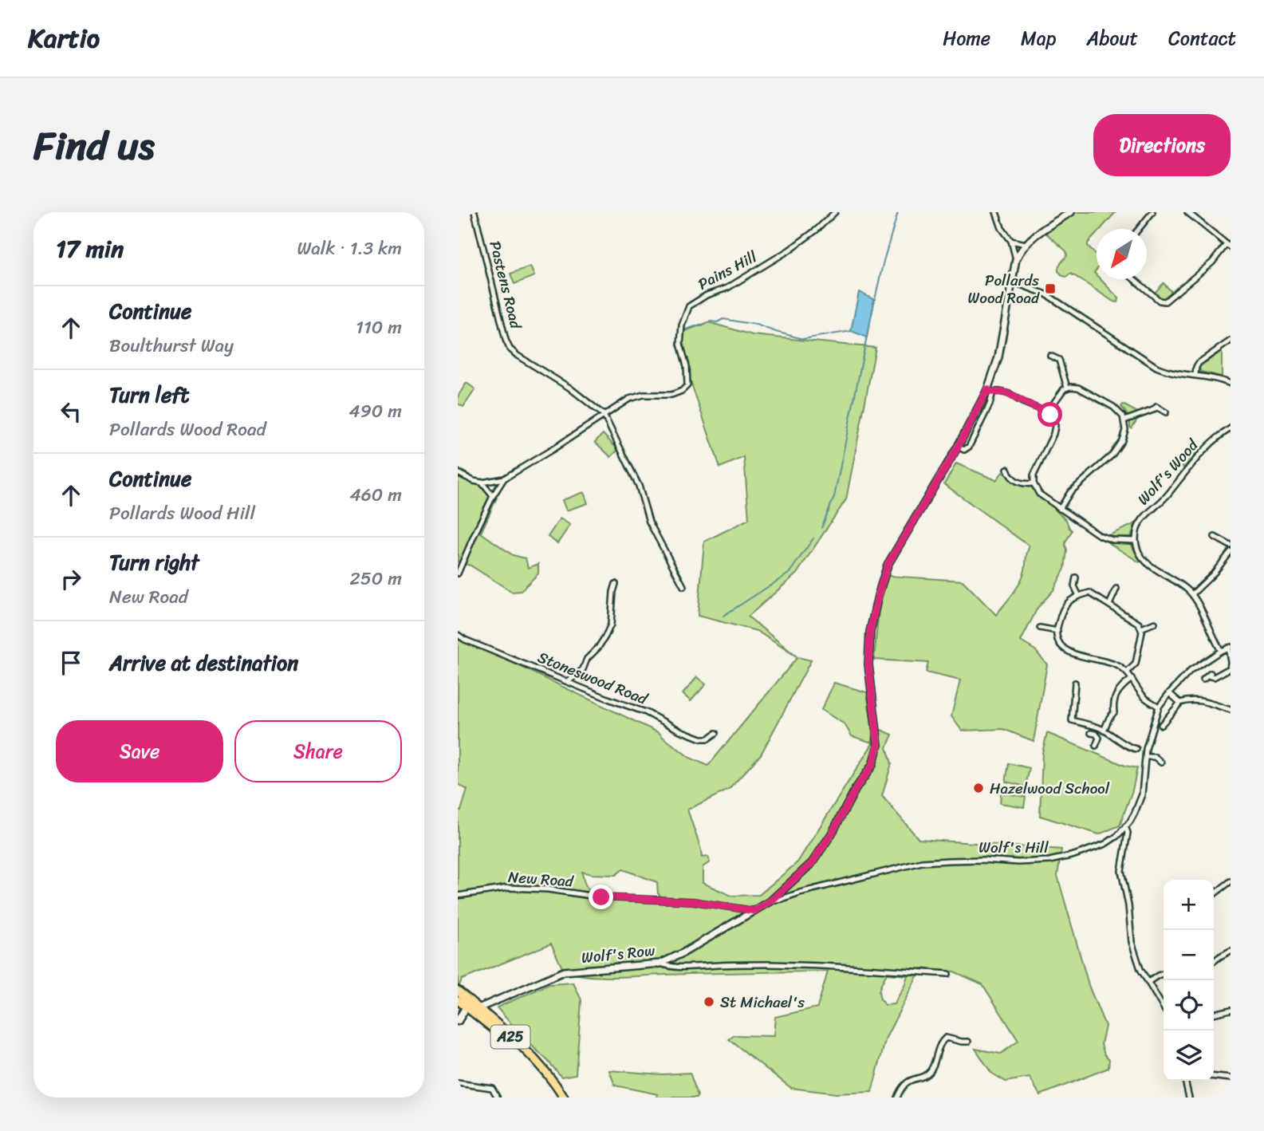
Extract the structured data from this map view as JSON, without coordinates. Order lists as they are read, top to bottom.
{
  "streets": {
    "main road": ["A25"],
    "street": [
      "Pains Hill",
      "Pastens Road",
      "Wolf's Wood",
      "Stoneswood Road",
      "Wolf's Hill",
      "New Road",
      "Wolf's Row"
    ]
  },
  "crossings": [
    ["Pains Hill", "Pastens Road"],
    ["Wolf's Hill", "Wolf's Row"],
    ["New Road", "Wolf's Row"],
    ["Wolf's Row", "A25"]
  ],
  "places": {
    "transit": ["Pollards Wood Road"],
    "other": ["Hazelwood School", "St Michael's"]
  },
  "north": "bottom left",
  "page": {
    "header": "Kartio",
    "nav": [
      "Home",
      "Map",
      "About",
      "Contact"
    ],
    "title": "Find us",
    "buttons": [
      "Directions",
      ["Save", "Share"]
    ],
    "heading": ["17 min", "Walk · 1.3 km"],
    "list": [
      ["Continue", "Boulthurst Way", "110 m"],
      ["Turn left", "Pollards Wood Road", "490 m"],
      ["Continue", "Pollards Wood Hill", "460 m"],
      ["Turn right", "New Road", "250 m"],
      "Arrive at destination"
    ],
    "map_buttons": ["+", "−"]
  }
}
